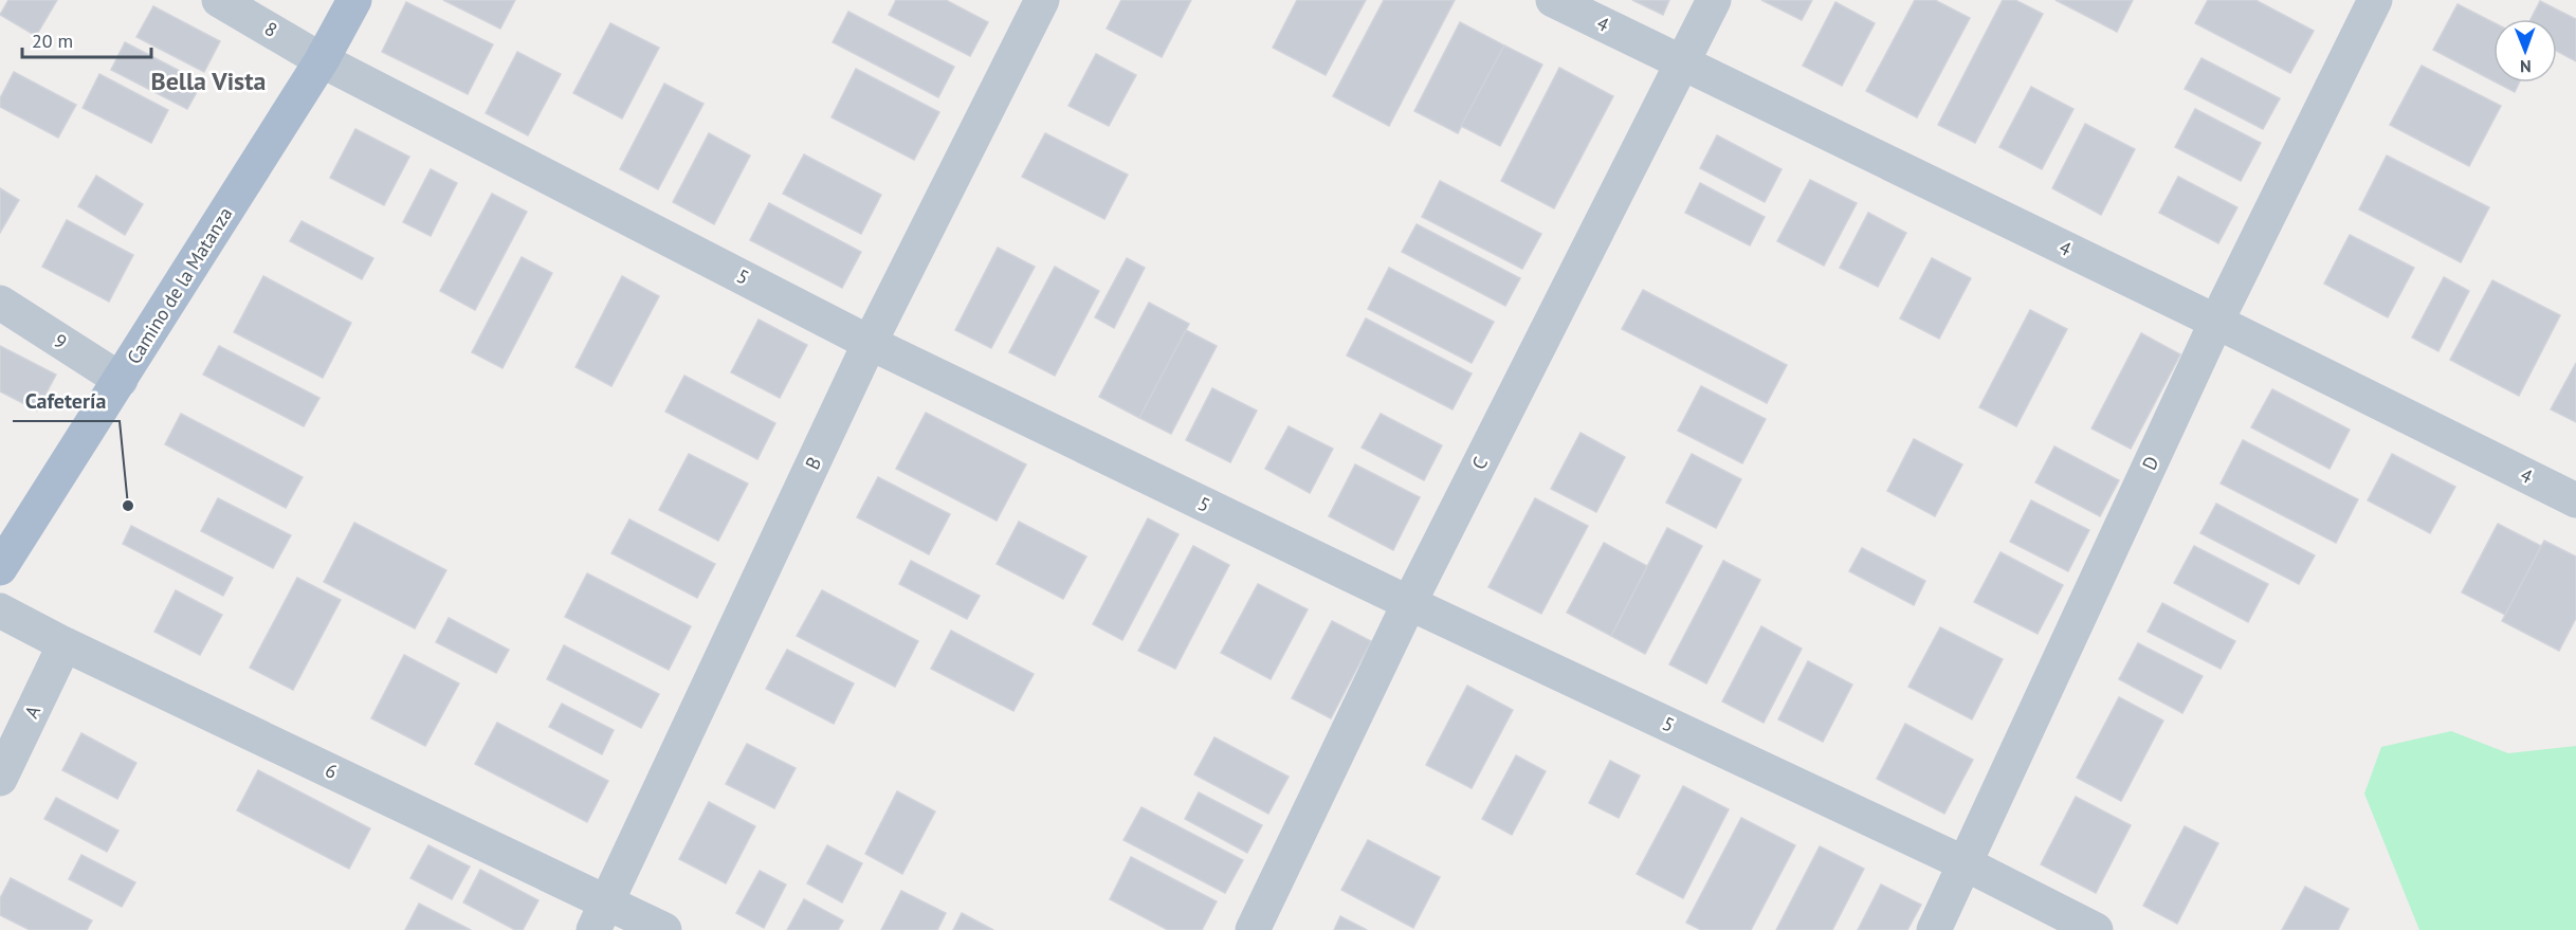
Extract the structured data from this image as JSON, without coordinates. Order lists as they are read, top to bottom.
{
  "streets": {
    "main road": ["Camino de la Matanza"],
    "street": [
      "4",
      "8",
      "5",
      "9",
      "B",
      "C",
      "D",
      "A",
      "6"
    ]
  },
  "crossings": [
    ["4", "C"],
    ["4", "D"],
    ["8", "5"],
    ["8", "Camino de la Matanza"],
    ["5", "Camino de la Matanza"],
    ["5", "B"],
    ["5", "C"],
    ["5", "D"],
    ["Camino de la Matanza", "9"],
    ["B", "6"],
    ["A", "6"]
  ],
  "districts": ["Bella Vista"],
  "places": ["Cafetería"],
  "scale_bar": "20 m",
  "north": "bottom"
}
